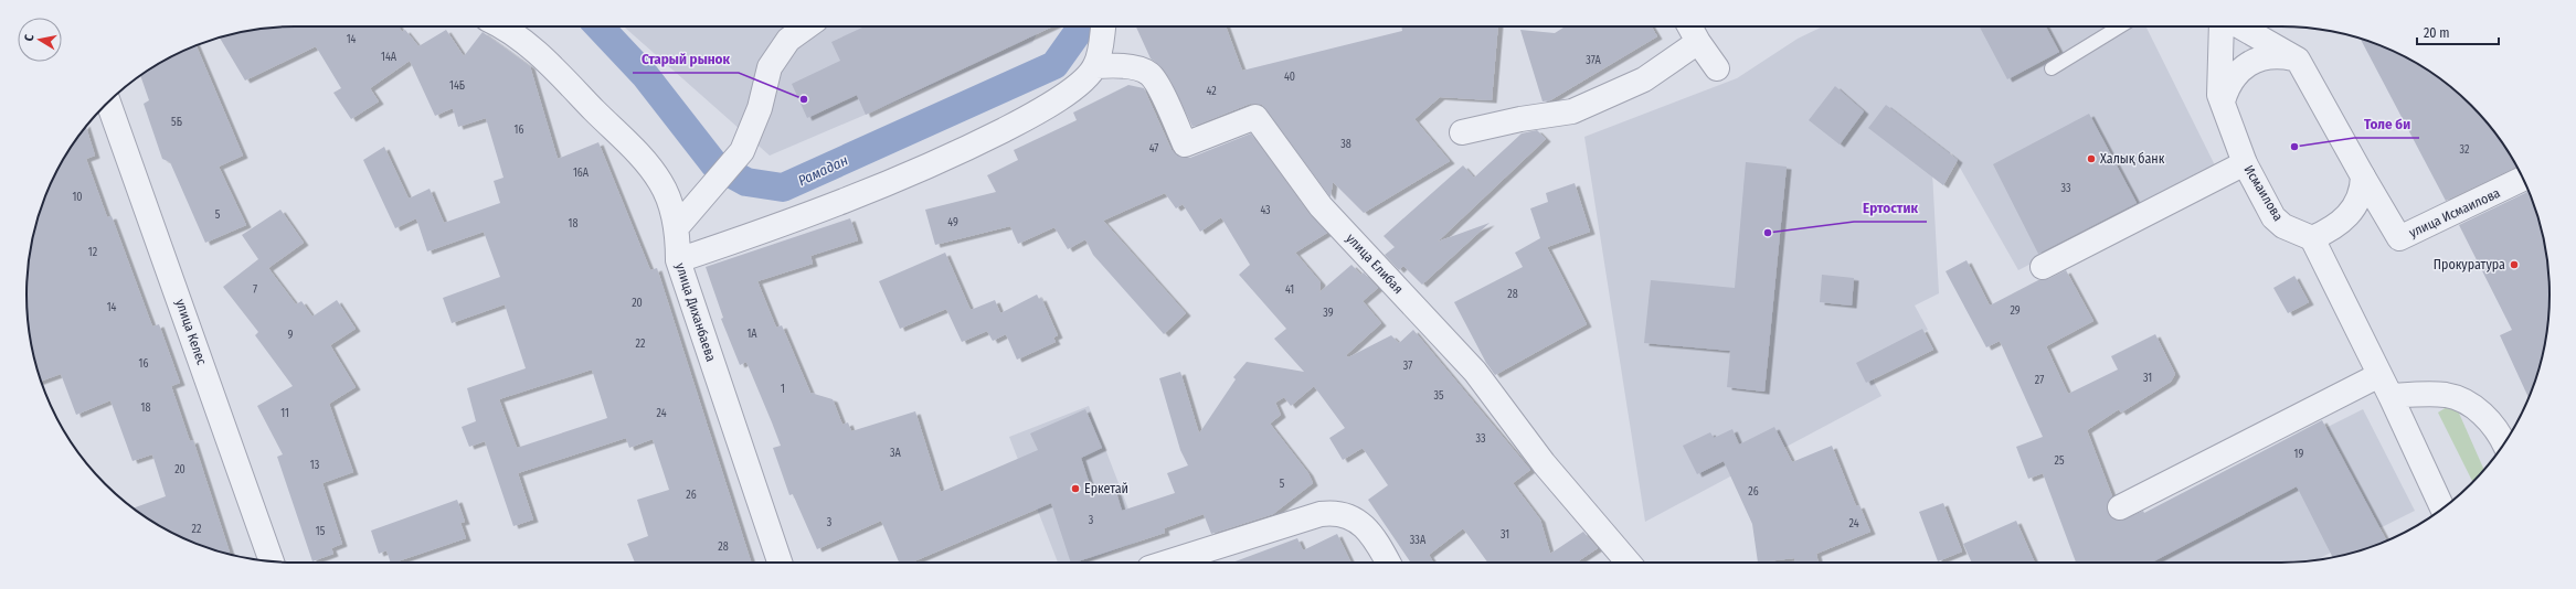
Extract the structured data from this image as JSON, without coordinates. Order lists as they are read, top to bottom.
{
  "streets": {
    "street": [
      "Исмаилова",
      "улица Исмаилова",
      "улица Елибая",
      "улица Диханбаева",
      "улица Келес"
    ]
  },
  "water": ["Рамадан"],
  "places": [
    "Старый рынок",
    "Толе би",
    "Халық банк",
    "Ертостик",
    "Прокуратура",
    "Еркетай"
  ],
  "house_numbers": [
    "14",
    "14А",
    "37А",
    "40",
    "14Б",
    "42",
    "5Б",
    "16",
    "38",
    "47",
    "32",
    "16А",
    "33",
    "10",
    "43",
    "5",
    "49",
    "18",
    "12",
    "7",
    "41",
    "28",
    "20",
    "14",
    "29",
    "39",
    "1А",
    "9",
    "22",
    "16",
    "37",
    "31",
    "27",
    "1",
    "35",
    "18",
    "11",
    "24",
    "33",
    "3А",
    "19",
    "25",
    "13",
    "20",
    "5",
    "26",
    "26",
    "3",
    "3",
    "24",
    "22",
    "15",
    "31",
    "33А",
    "28"
  ],
  "scale_bar": "20 m",
  "north": "left"
}
